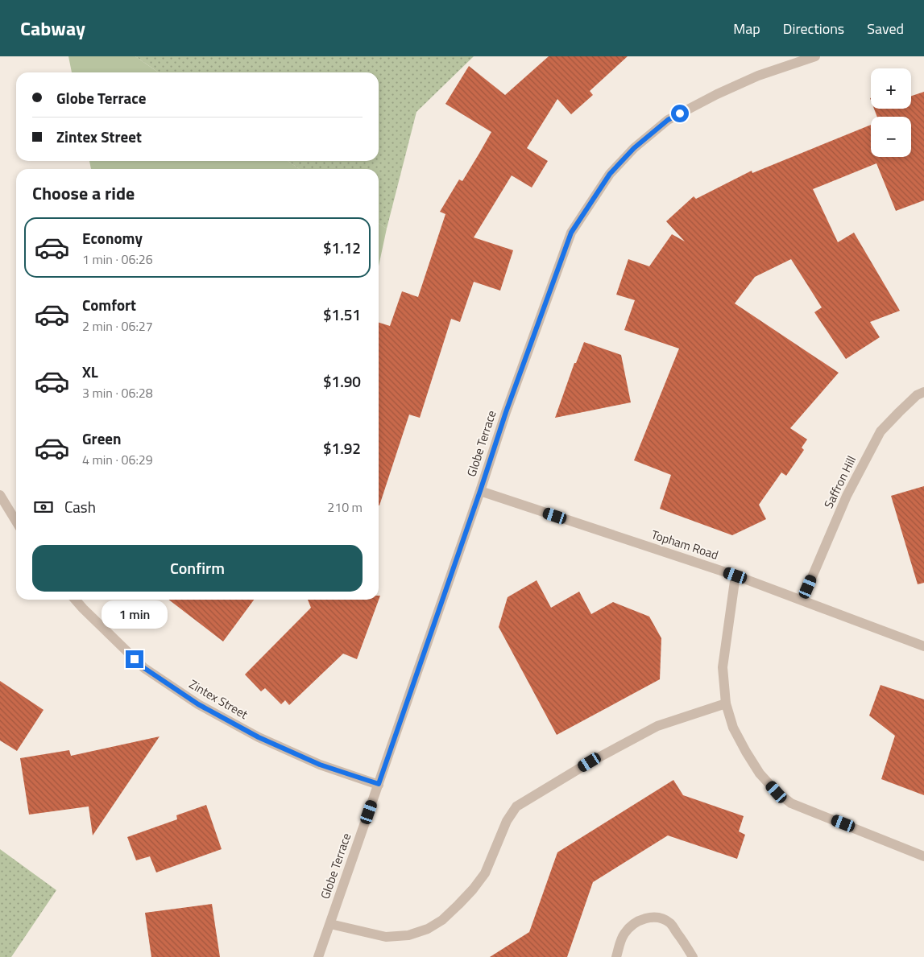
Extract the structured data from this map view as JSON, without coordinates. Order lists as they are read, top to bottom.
{
  "streets": {
    "street": [
      "Globe Terrace",
      "Saffron Hill",
      "Topham Road",
      "Zintex Street"
    ]
  },
  "crossings": [
    ["Globe Terrace", "Topham Road"],
    ["Globe Terrace", "Zintex Street"],
    ["Saffron Hill", "Topham Road"]
  ],
  "page": {
    "header": "Cabway",
    "nav": ["Map", "Directions", "Saved"],
    "map_buttons": ["+", "−"],
    "banner": ["Globe Terrace", "Zintex Street"],
    "heading": "Choose a ride",
    "list": [
      {
        "name": "Economy",
        "note": "1 min · 06:26",
        "value": "$1.12"
      },
      {
        "name": "Comfort",
        "note": "2 min · 06:27",
        "value": "$1.51"
      },
      {
        "name": "XL",
        "note": "3 min · 06:28",
        "value": "$1.90"
      },
      {
        "name": "Green",
        "note": "4 min · 06:29",
        "value": "$1.92"
      }
    ],
    "pay": ["Cash", "210 m"],
    "buttons": "Confirm",
    "bubble": "1 min"
  }
}
